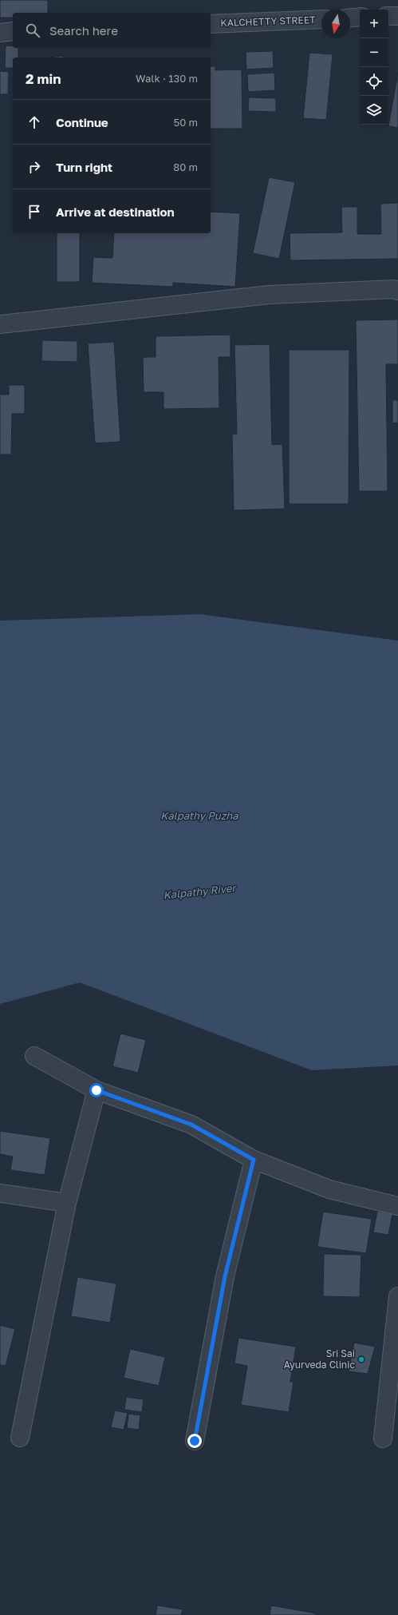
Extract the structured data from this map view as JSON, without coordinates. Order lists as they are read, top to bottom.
{
  "streets": {
    "street": ["KALCHETTY STREET"]
  },
  "water": ["Kalpathy Puzha", "Kalpathy River"],
  "places": ["Sri Sai Ayurveda Clinic"],
  "north": "bottom",
  "page": {
    "map_buttons": ["+", "−"],
    "search": "Search here",
    "heading": ["2 min", "Walk · 130 m"],
    "list": [
      ["Continue", "50 m"],
      ["Turn right", "80 m"],
      "Arrive at destination"
    ]
  }
}
